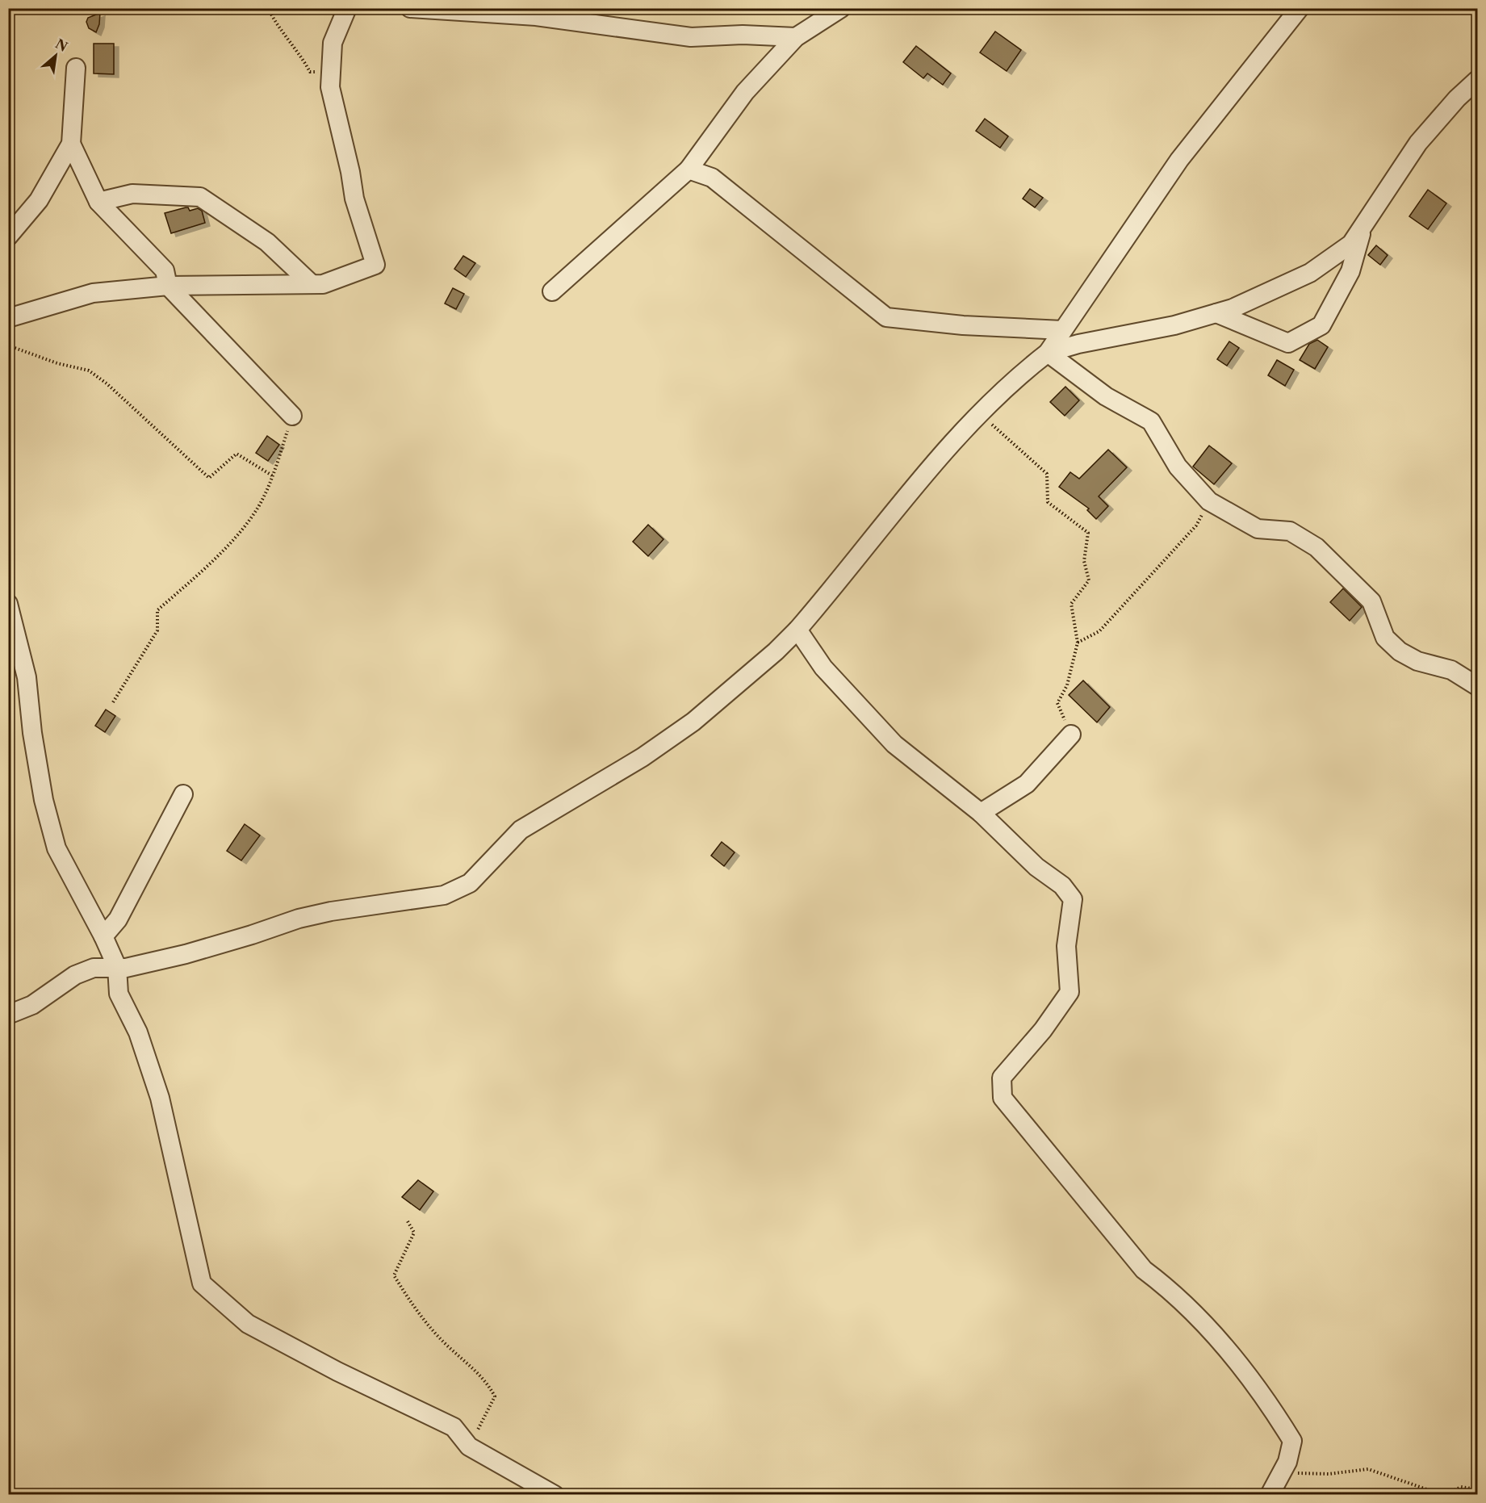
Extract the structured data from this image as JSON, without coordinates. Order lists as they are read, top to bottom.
{
  "north": "top right"
}
